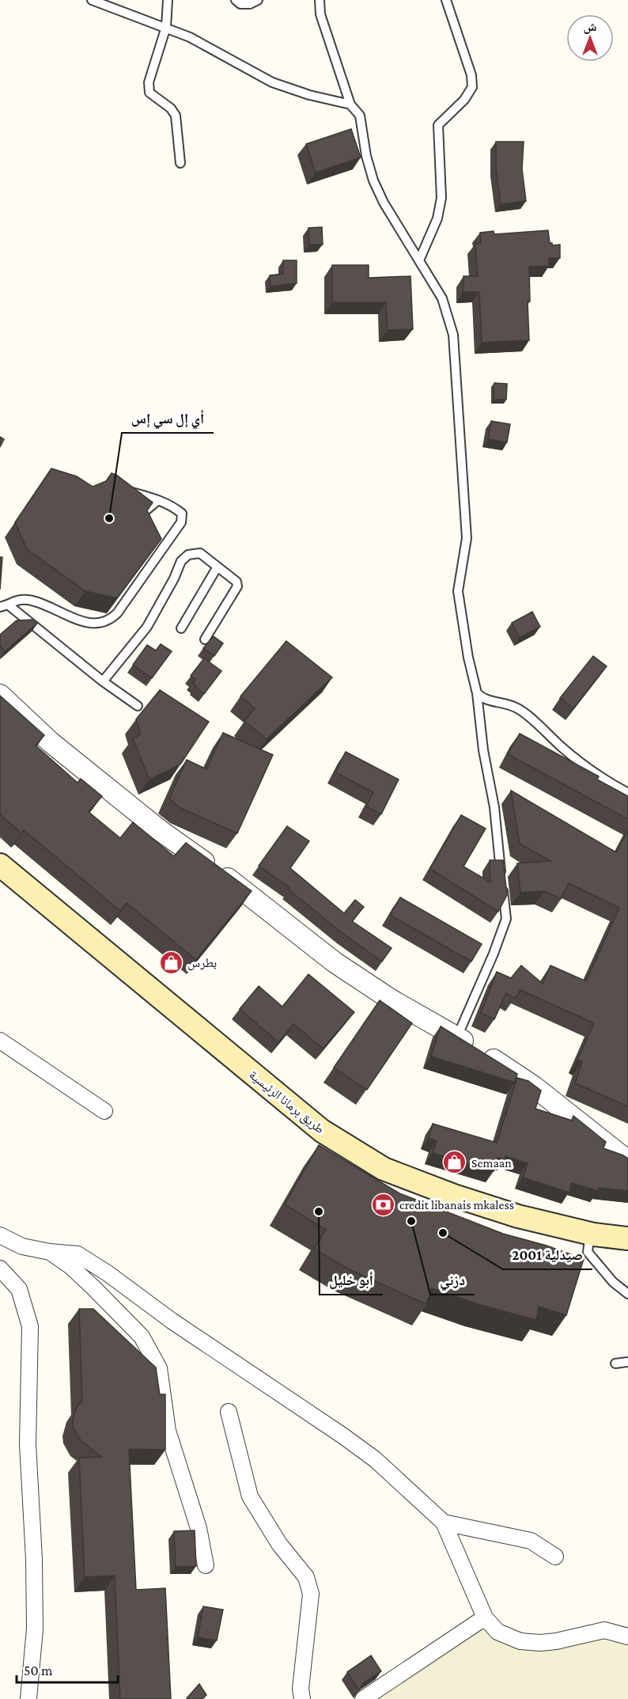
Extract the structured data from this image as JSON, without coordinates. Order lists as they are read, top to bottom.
{
  "streets": {
    "main road": ["طريق برمانا الرئيسية"]
  },
  "places": {
    "other": [
      "أي إل سي إس",
      "أبو خليل",
      "دزني",
      "صيدلية 2001"
    ],
    "shop": ["بطرس", "Semaan"],
    "bank": ["credit libanais mkaless"]
  },
  "scale_bar": "50 m",
  "north": "top"
}
